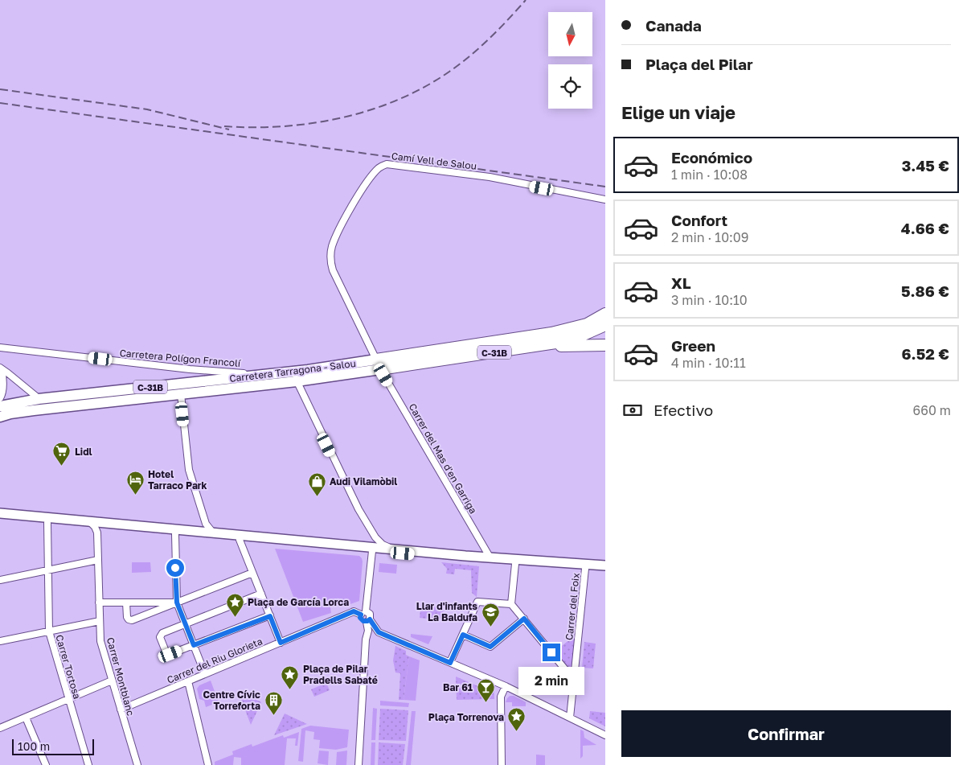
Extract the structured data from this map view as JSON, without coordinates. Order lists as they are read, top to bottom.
{
  "streets": {
    "highway": ["C-31B", "Carretera Tarragona - Salou"],
    "street": [
      "Camí Vell de Salou",
      "Carretera Polígon Francolí",
      "Carrer del Mas d'en Garriga",
      "Carrer del Foix",
      "Carrer del Riu Glorieta",
      "Carrer Tortosa",
      "Carrer Montblanc"
    ]
  },
  "crossings": [
    ["Camí Vell de Salou", "Carretera Tarragona - Salou"],
    ["Camí Vell de Salou", "Carrer del Mas d'en Garriga"],
    ["Carretera Polígon Francolí", "Carretera Tarragona - Salou"],
    ["Carretera Tarragona - Salou", "Carrer del Mas d'en Garriga"],
    ["Carrer del Riu Glorieta", "Carrer Montblanc"]
  ],
  "places": {
    "supermarket": ["Lidl"],
    "hotel": ["Hotel Tarraco Park"],
    "shop": ["Audi Vilamòbil"],
    "place": ["Plaça de García Lorca", "Plaça de Pilar Pradells Sabaté", "Plaça Torrenova"],
    "school or university": ["Llar d'infants La Baldufa"],
    "bar": ["Bar 61"],
    "building": ["Centre Cívic Torreforta"]
  },
  "scale_bar": "100 m",
  "north": "bottom",
  "page": {
    "banner": ["Canada", "Plaça del Pilar"],
    "heading": "Elige un viaje",
    "list": [
      {
        "name": "Económico",
        "note": "1 min · 10:08",
        "value": "3.45 €"
      },
      {
        "name": "Confort",
        "note": "2 min · 10:09",
        "value": "4.66 €"
      },
      {
        "name": "XL",
        "note": "3 min · 10:10",
        "value": "5.86 €"
      },
      {
        "name": "Green",
        "note": "4 min · 10:11",
        "value": "6.52 €"
      }
    ],
    "pay": ["Efectivo", "660 m"],
    "bubble": "2 min",
    "buttons": "Confirmar",
    "scale": "100 m"
  }
}
